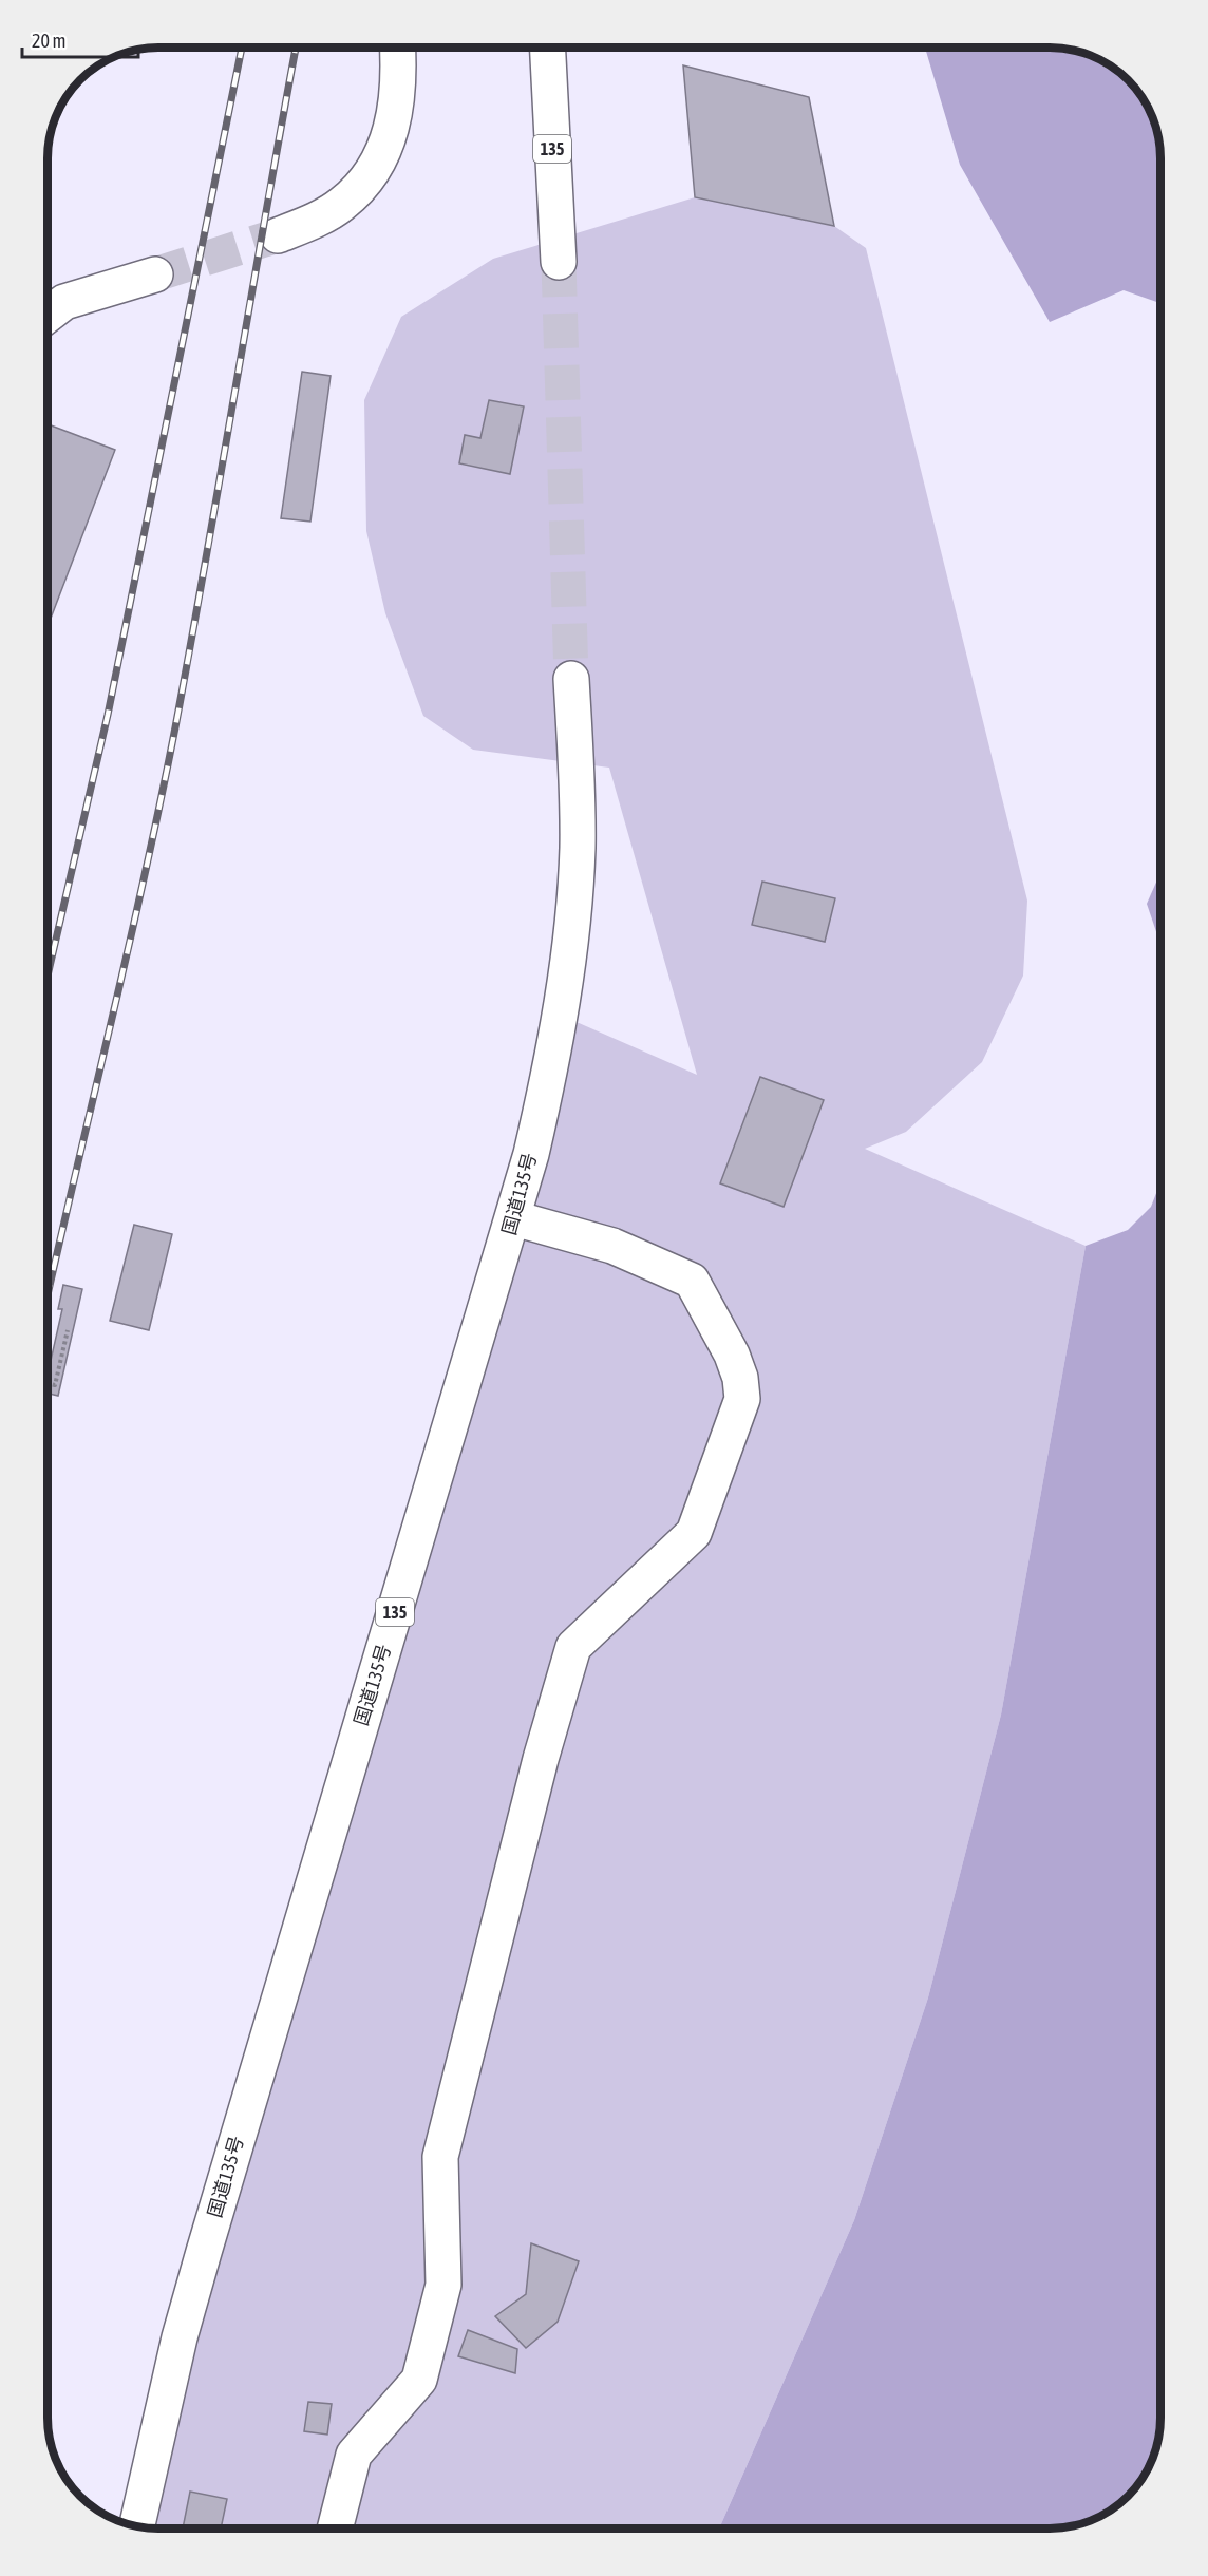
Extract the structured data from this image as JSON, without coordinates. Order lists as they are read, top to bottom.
{
  "streets": {
    "main road": ["135", "国道135号"]
  },
  "scale_bar": "20 m"
}
